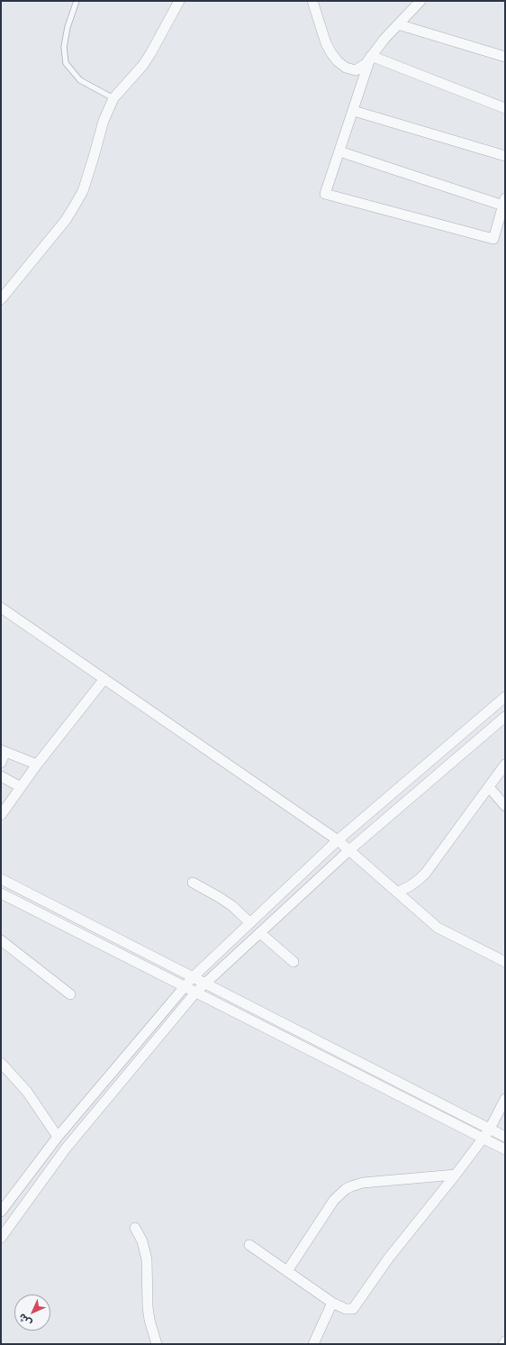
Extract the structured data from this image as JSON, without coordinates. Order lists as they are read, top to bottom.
{
  "north": "bottom left"
}
